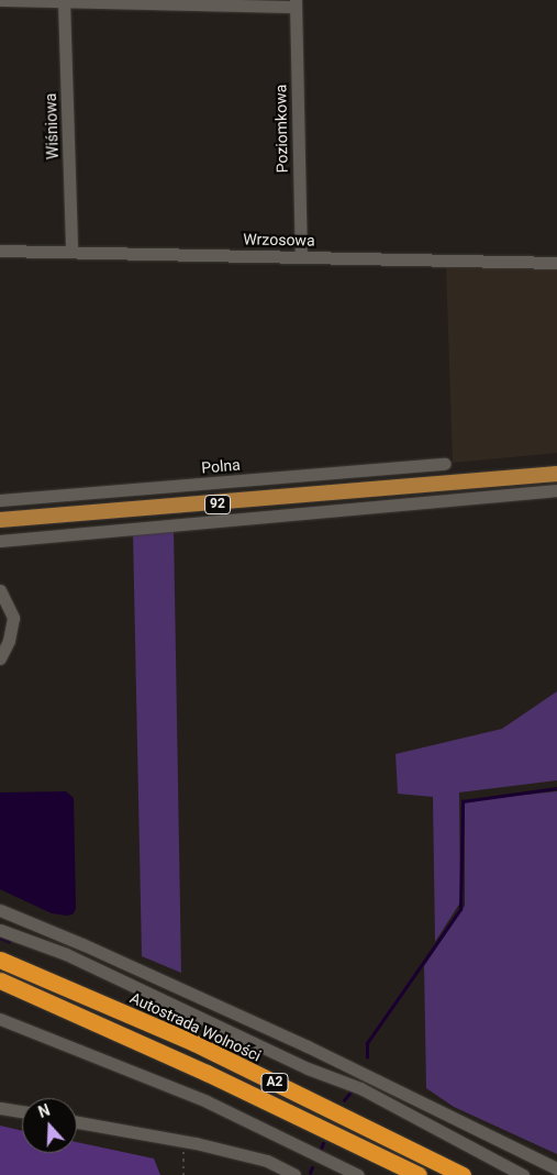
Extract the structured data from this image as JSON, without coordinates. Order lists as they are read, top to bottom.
{
  "streets": {
    "highway": ["Autostrada Wolności", "A2"],
    "main road": ["92"],
    "street": [
      "Wiśniowa",
      "Poziomkowa",
      "Wrzosowa",
      "Polna"
    ]
  },
  "crossings": [
    ["Wiśniowa", "Wrzosowa"],
    ["Poziomkowa", "Wrzosowa"]
  ],
  "north": "top"
}
